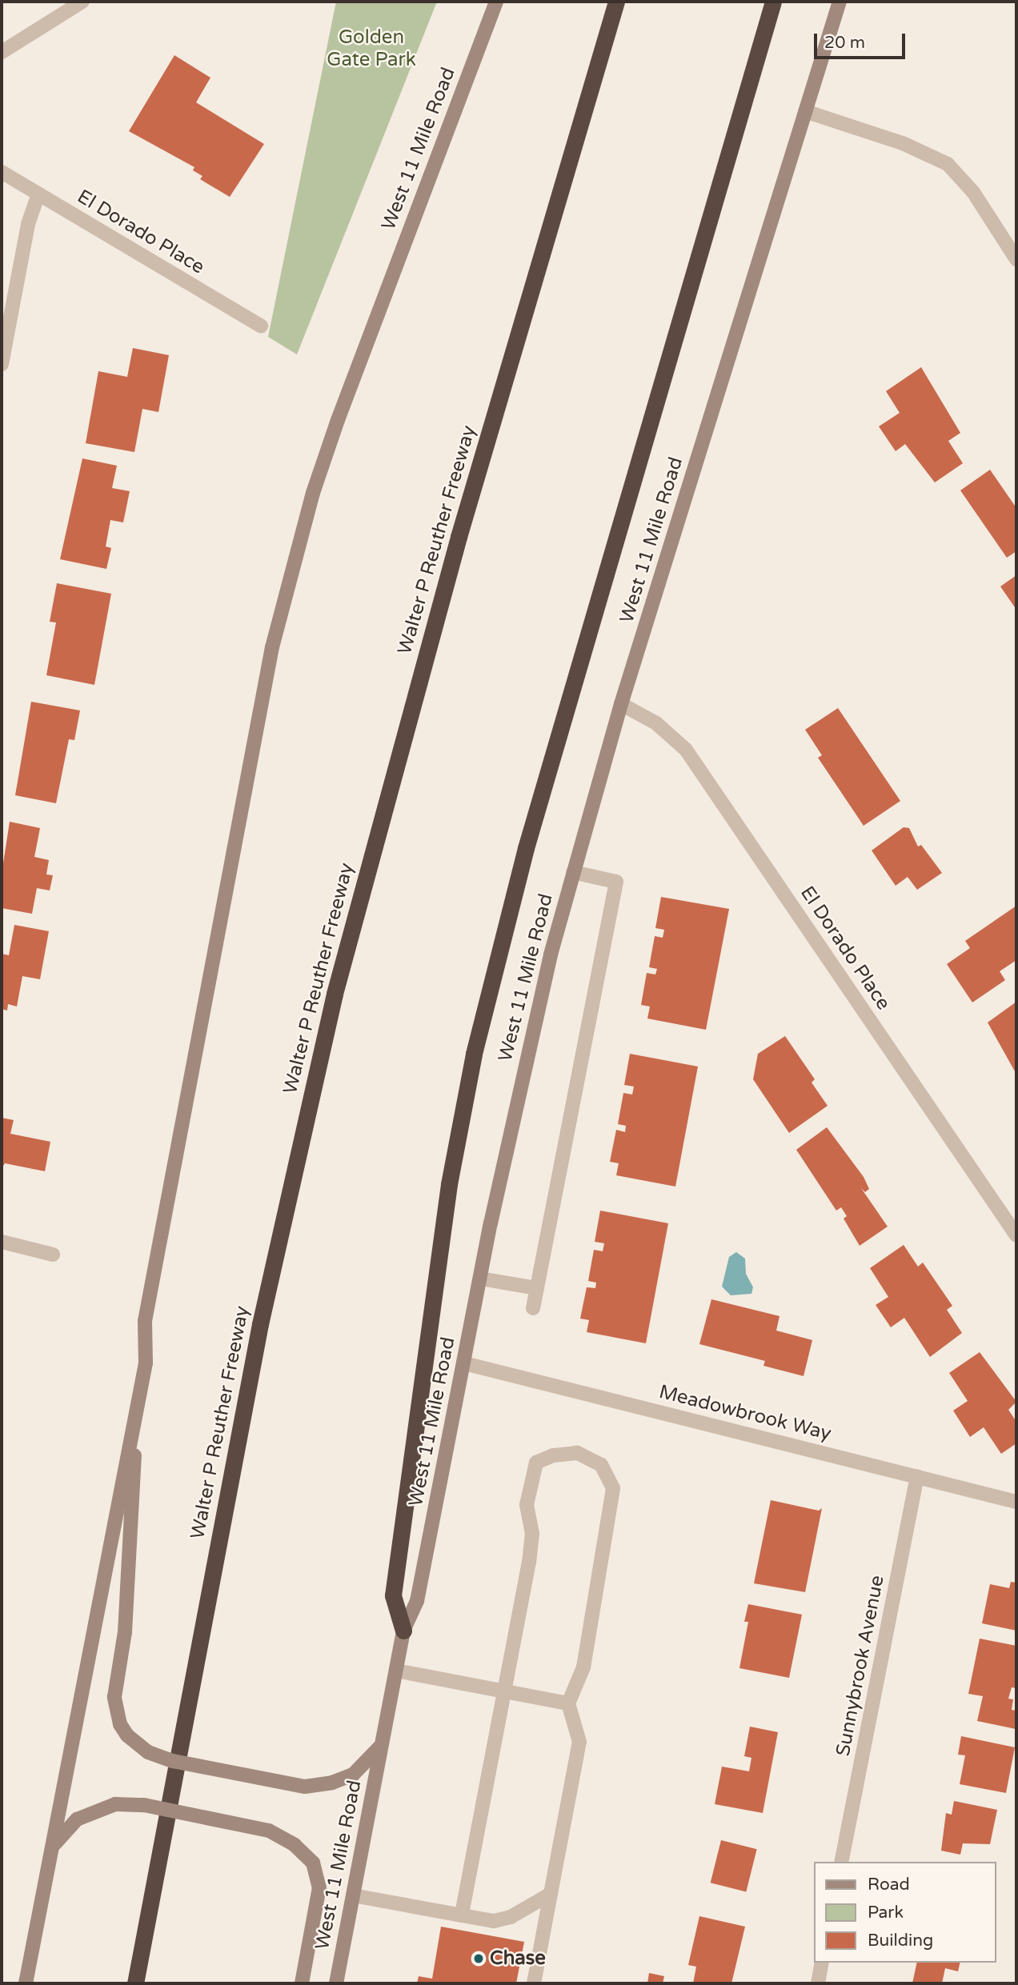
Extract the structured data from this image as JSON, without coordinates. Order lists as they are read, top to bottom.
{
  "streets": {
    "highway": ["Walter P Reuther Freeway"],
    "main road": ["West 11 Mile Road"],
    "street": ["El Dorado Place", "Meadowbrook Way", "Sunnybrook Avenue"]
  },
  "crossings": [
    ["West 11 Mile Road", "El Dorado Place"],
    ["West 11 Mile Road", "Meadowbrook Way"],
    ["Meadowbrook Way", "Sunnybrook Avenue"]
  ],
  "parks": ["Golden Gate Park"],
  "places": ["Chase"],
  "legend": ["Road", "Park", "Building"],
  "scale_bar": "20 m"
}
